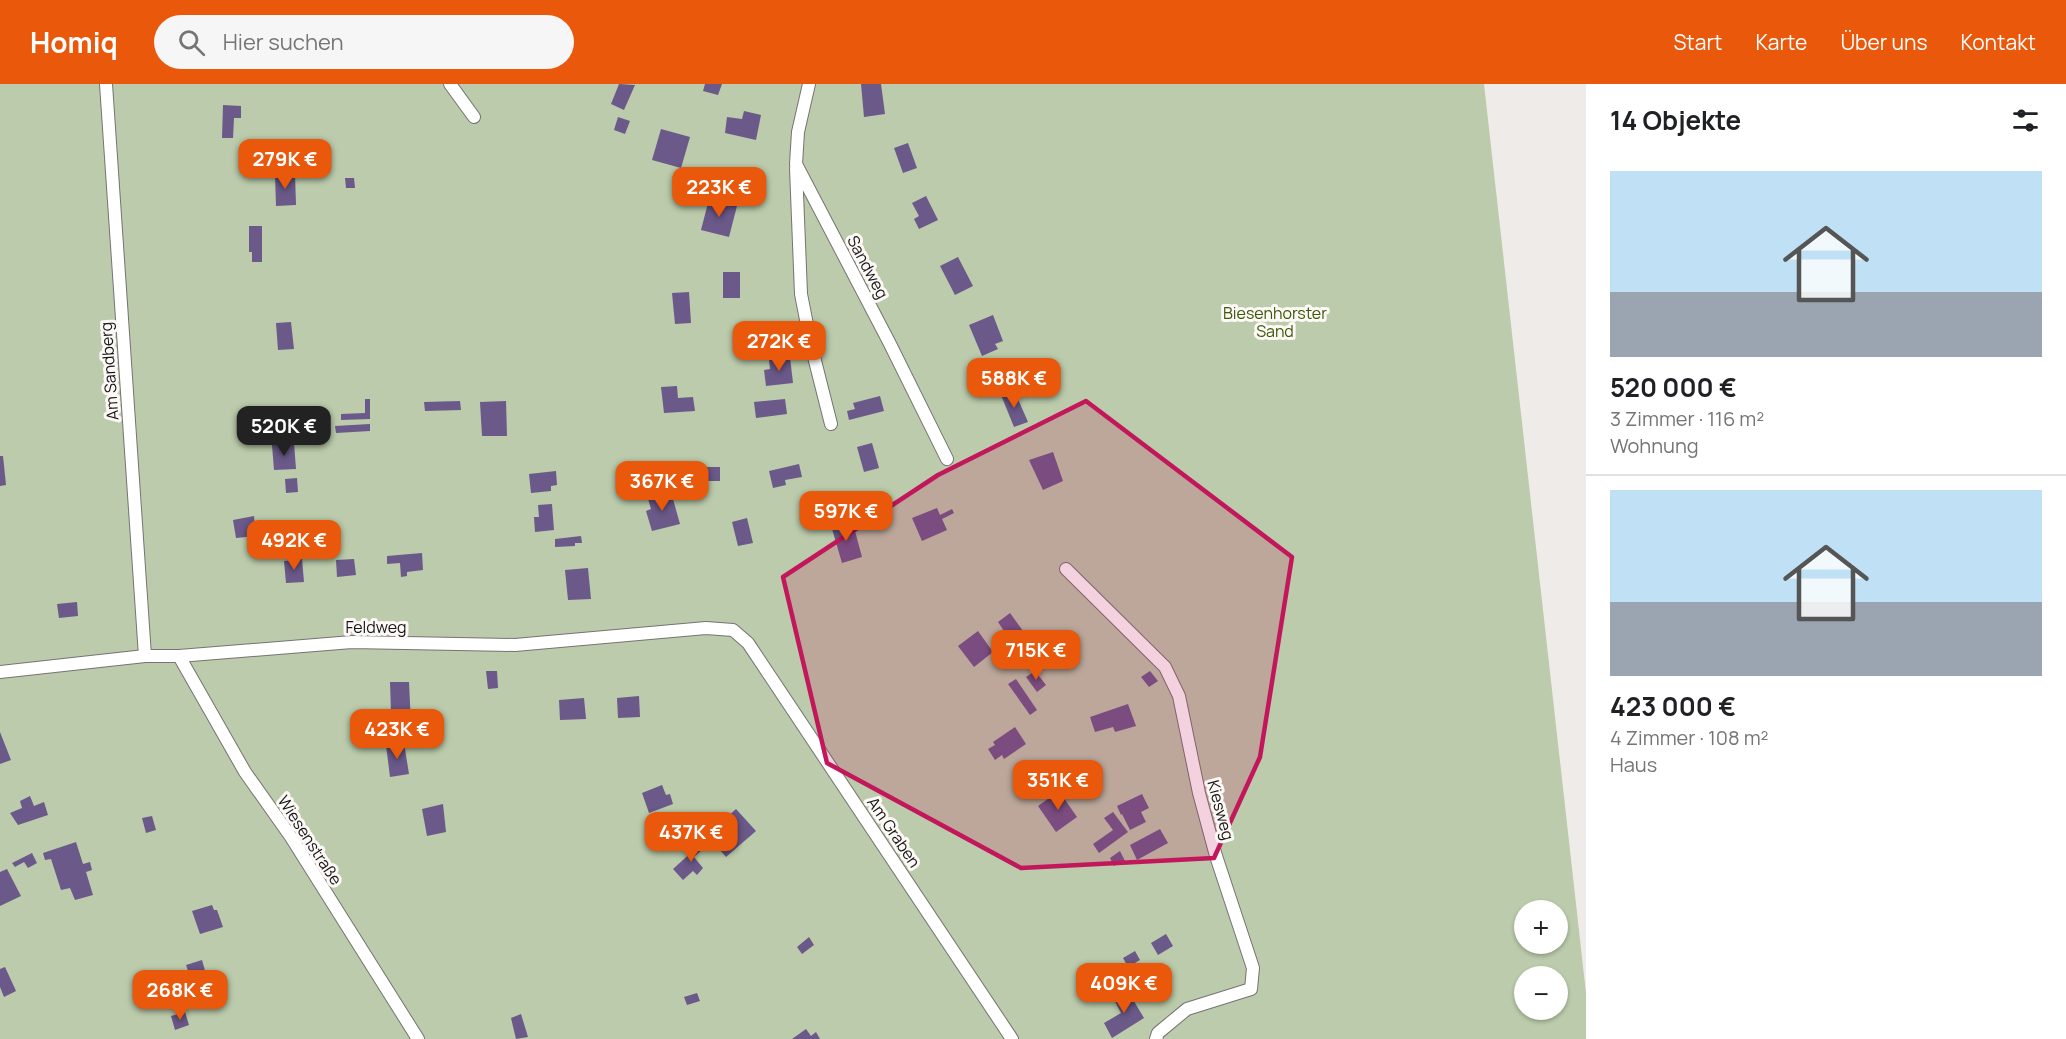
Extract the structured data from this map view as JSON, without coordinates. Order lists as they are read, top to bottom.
{
  "streets": {
    "lane": [
      "Sandweg",
      "Am Sandberg",
      "Feldweg",
      "Kiesweg",
      "Am Graben",
      "Wiesenstraße"
    ]
  },
  "crossings": [
    ["Am Sandberg", "Feldweg"],
    ["Feldweg", "Am Graben"],
    ["Feldweg", "Wiesenstraße"]
  ],
  "parks": ["Biesenhorster Sand"],
  "page": {
    "header": "Homiq",
    "search": "Hier suchen",
    "nav": [
      "Start",
      "Karte",
      "Über uns",
      "Kontakt"
    ],
    "heading": "14 Objekte",
    "price": [
      "279K €",
      "223K €",
      "272K €",
      "588K €",
      "520K €",
      "367K €",
      "597K €",
      "492K €",
      "715K €",
      "423K €",
      "351K €",
      "437K €",
      "409K €",
      "268K €"
    ],
    "list": [
      {
        "name": "520 000 €",
        "note": "3 Zimmer · 116 m² · Wohnung"
      },
      {
        "name": "423 000 €",
        "note": "4 Zimmer · 108 m² · Haus"
      }
    ],
    "map_buttons": ["+", "−"]
  }
}
